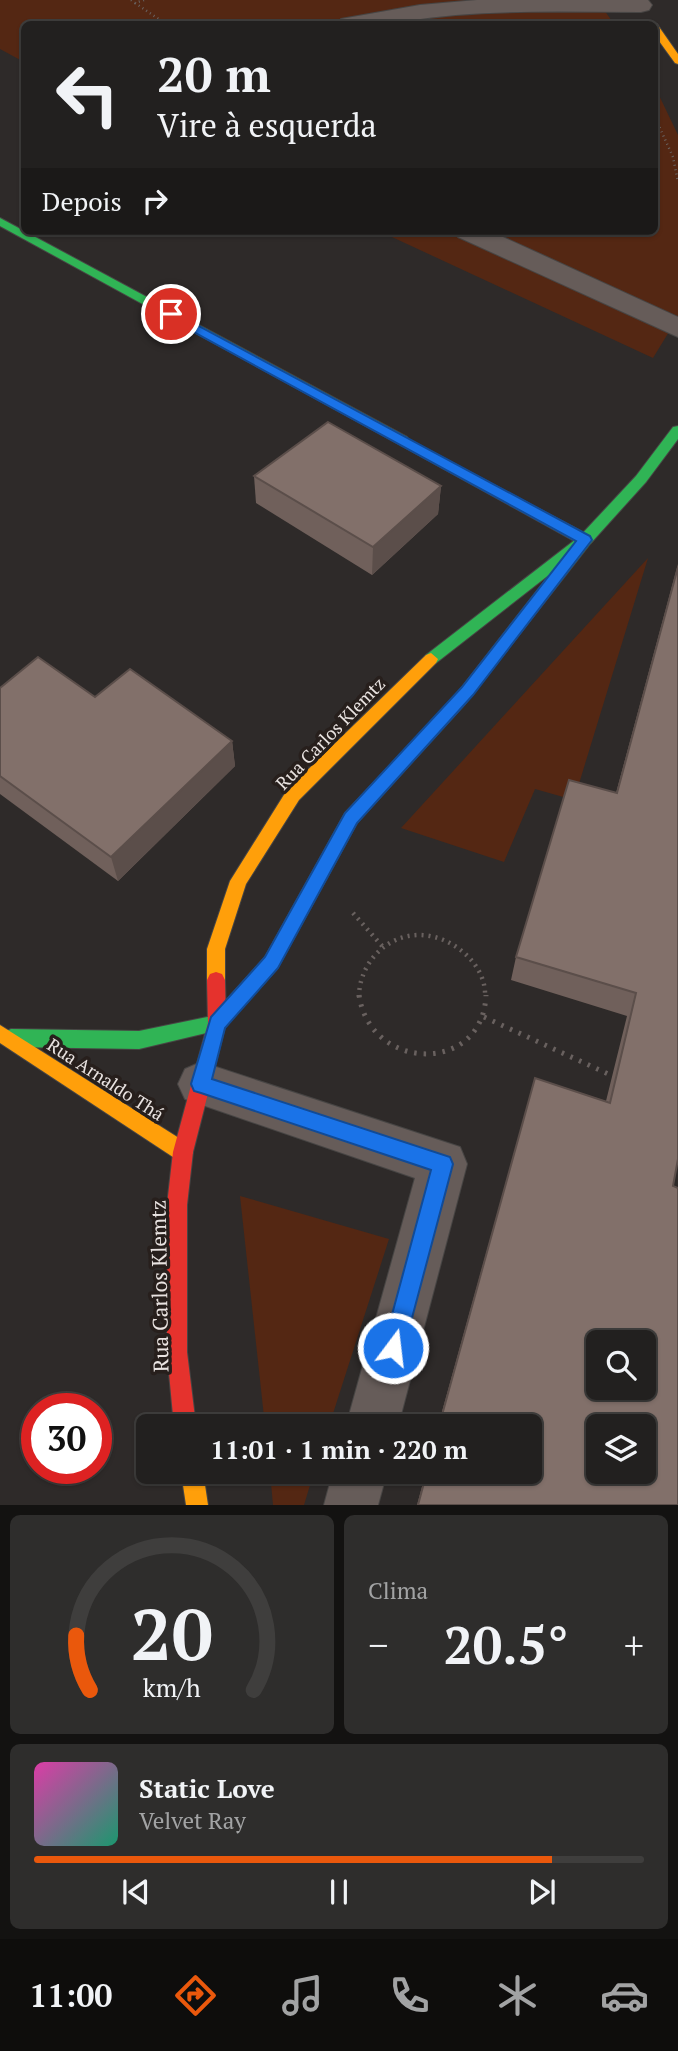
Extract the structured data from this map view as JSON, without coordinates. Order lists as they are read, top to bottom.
{
  "streets": {
    "main road": ["Rua Carlos Klemtz", "Rua Arnaldo Thá"]
  },
  "crossings": [
    ["Rua Carlos Klemtz", "Rua Arnaldo Thá"]
  ],
  "page": {
    "turn": ["20 m", "Vire à esquerda"],
    "then": "Depois",
    "limit": "30",
    "trip": "11:01 · 1 min · 220 m",
    "tile": "Clima",
    "heat": ["−", "20.5°", "+"],
    "song": ["Static Love", "Velvet Ray"],
    "tabs": "11:00",
    "gauge": ["20", "km/h"]
  }
}
